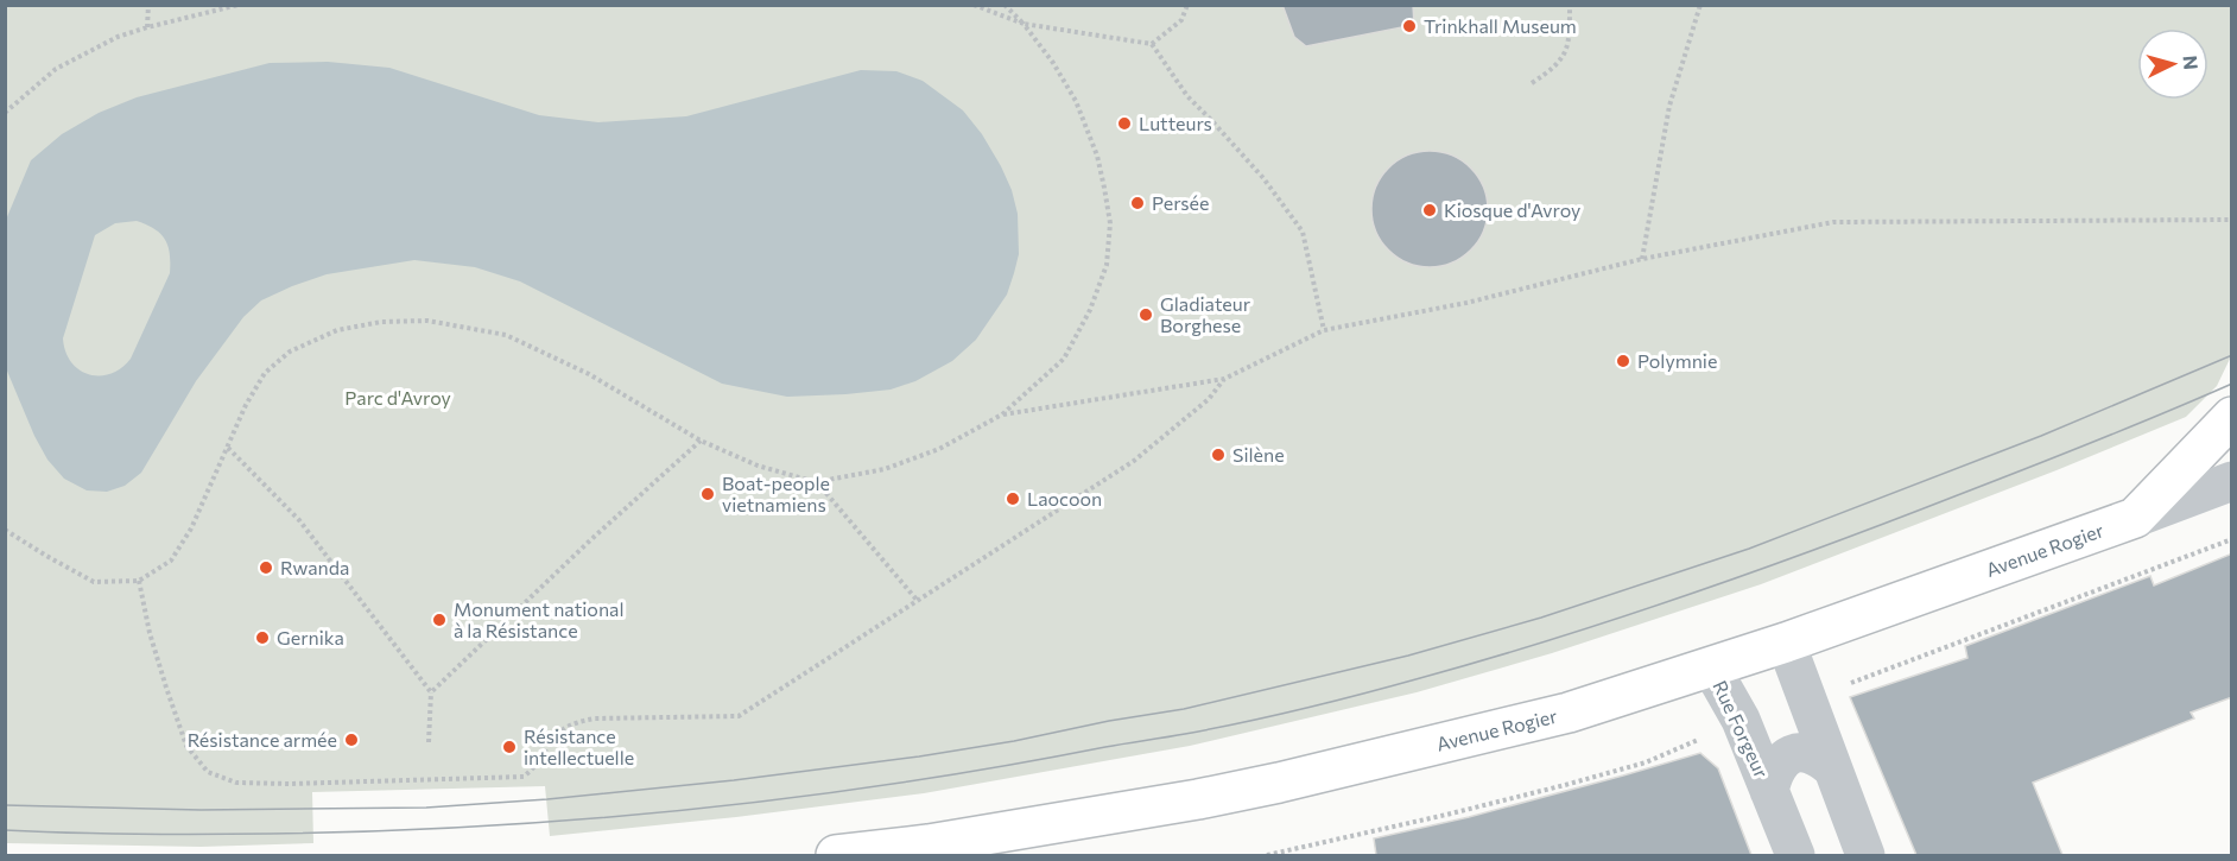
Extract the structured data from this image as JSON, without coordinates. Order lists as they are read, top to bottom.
{
  "streets": {
    "main road": ["Avenue Rogier"],
    "street": ["Rue Forgeur"]
  },
  "crossings": [
    ["Avenue Rogier", "Rue Forgeur"]
  ],
  "parks": ["Parc d'Avroy"],
  "places": [
    "Trinkhall Museum",
    "Lutteurs",
    "Persée",
    "Kiosque d'Avroy",
    "Gladiateur Borghese",
    "Polymnie",
    "Silène",
    "Boat-people vietnamiens",
    "Laocoon",
    "Rwanda",
    "Monument national à la Résistance",
    "Gernika",
    "Résistance armée",
    "Résistance intellectuelle"
  ],
  "north": "right"
}
